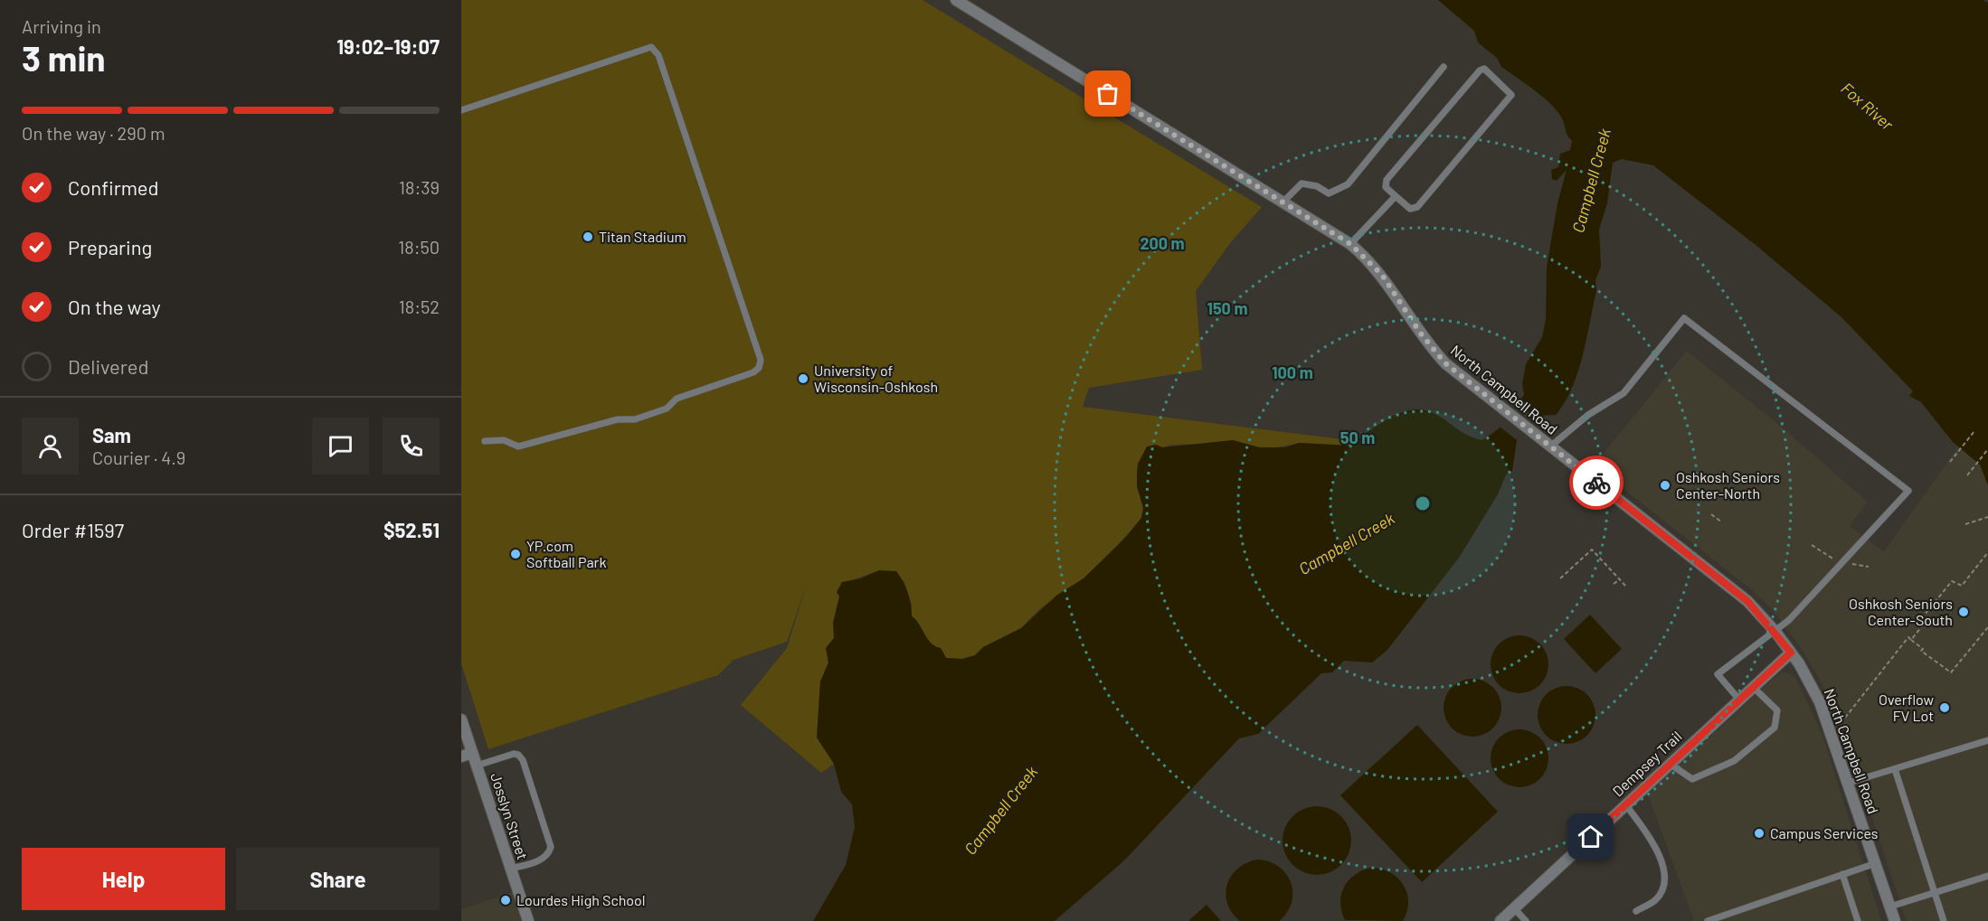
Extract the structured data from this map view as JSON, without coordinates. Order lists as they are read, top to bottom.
{
  "streets": {
    "street": ["North Campbell Road", "Dempsey Trail", "Josslyn Street"]
  },
  "crossings": [
    ["North Campbell Road", "Dempsey Trail"]
  ],
  "water": ["Fox River", "Campbell Creek"],
  "places": [
    "Titan Stadium",
    "University of Wisconsin-Oshkosh",
    "Oshkosh Seniors Center-North",
    "YP.com Softball Park",
    "Oshkosh Seniors Center-South",
    "Overflow FV Lot",
    "Campus Services",
    "Lourdes High School"
  ],
  "page": {
    "heading": ["3 min", "Arriving in", "19:02–19:07"],
    "panel": [
      "Sam",
      "Courier · 4.9",
      "Order #1597",
      "$52.51"
    ],
    "bar": "On the way · 290 m",
    "list": [
      ["Confirmed", "18:39"],
      ["Preparing", "18:50"],
      ["On the way", "18:52"],
      "Delivered"
    ],
    "buttons": ["Help", "Share"]
  },
  "rings": [
    "200 m",
    "150 m",
    "100 m",
    "50 m"
  ]
}
